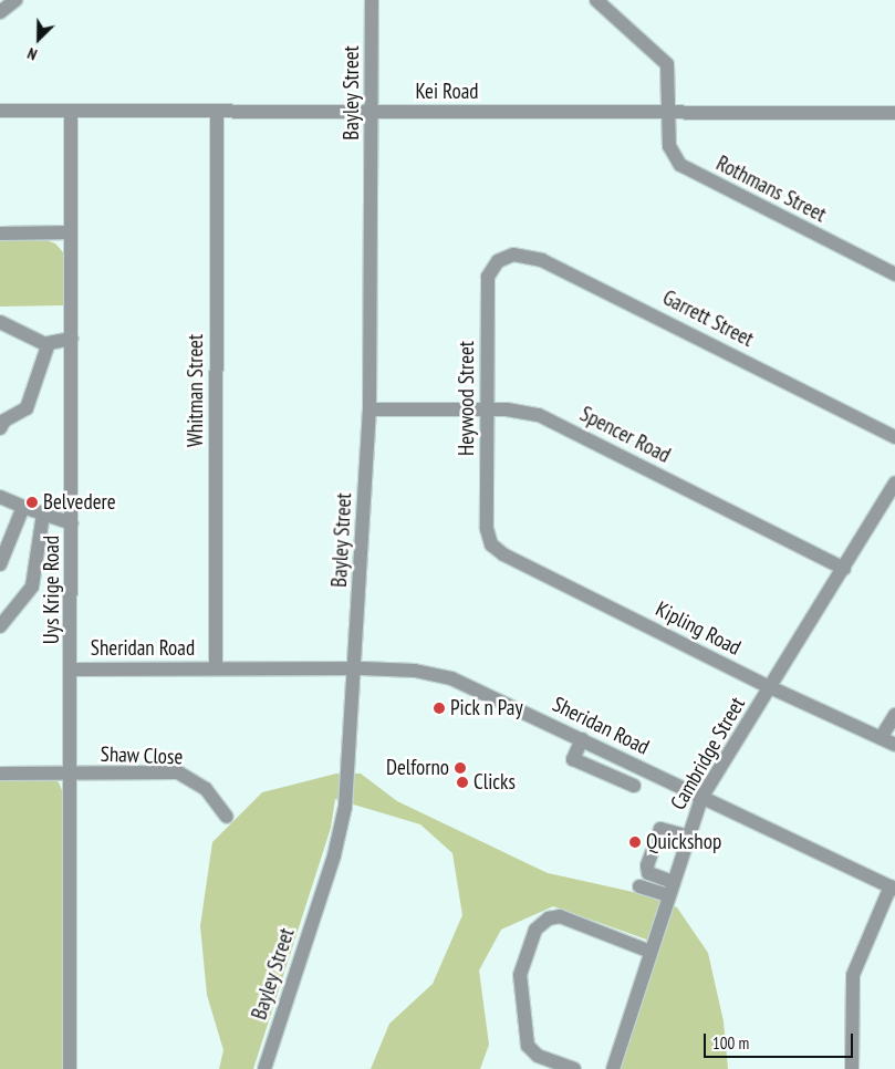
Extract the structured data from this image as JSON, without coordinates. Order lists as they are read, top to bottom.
{
  "streets": {
    "street": [
      "Kei Road",
      "Bayley Street",
      "Rothmans Street",
      "Garrett Street",
      "Whitman Street",
      "Heywood Street",
      "Spencer Road",
      "Uys Krige Road",
      "Kipling Road",
      "Sheridan Road",
      "Cambridge Street",
      "Shaw Close"
    ]
  },
  "crossings": [
    ["Kei Road", "Bayley Street"],
    ["Kei Road", "Rothmans Street"],
    ["Kei Road", "Whitman Street"],
    ["Kei Road", "Uys Krige Road"],
    ["Bayley Street", "Spencer Road"],
    ["Bayley Street", "Sheridan Road"],
    ["Garrett Street", "Heywood Street"],
    ["Whitman Street", "Sheridan Road"],
    ["Heywood Street", "Spencer Road"],
    ["Heywood Street", "Kipling Road"],
    ["Spencer Road", "Cambridge Street"],
    ["Uys Krige Road", "Sheridan Road"],
    ["Uys Krige Road", "Shaw Close"],
    ["Kipling Road", "Cambridge Street"],
    ["Sheridan Road", "Cambridge Street"]
  ],
  "places": [
    "Belvedere",
    "Pick n Pay",
    "Delforno",
    "Clicks",
    "Quickshop"
  ],
  "scale_bar": "100 m",
  "north": "bottom left"
}
